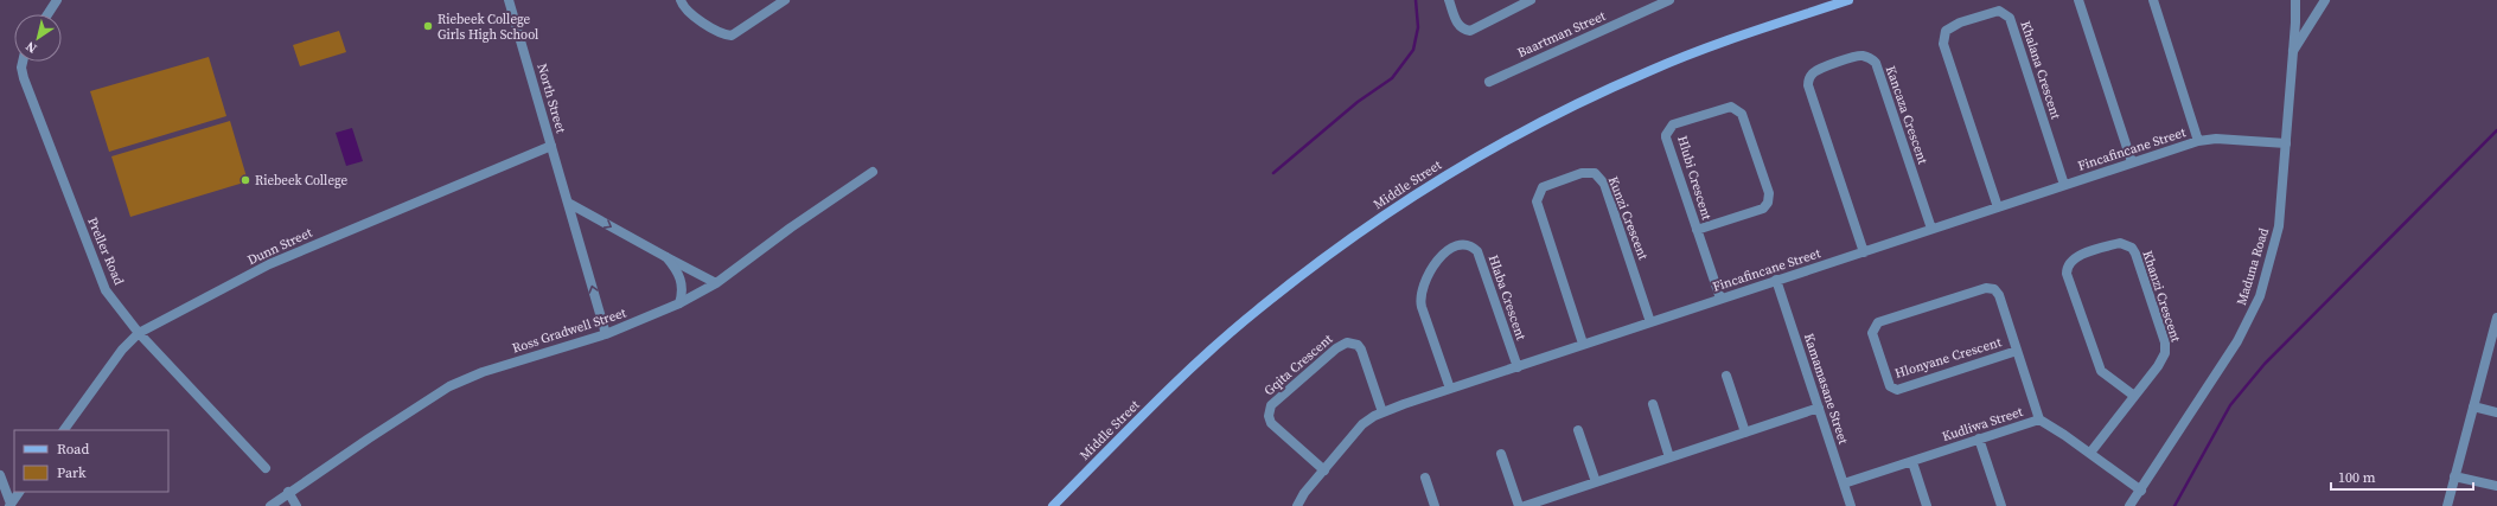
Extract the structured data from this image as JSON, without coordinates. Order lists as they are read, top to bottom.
{
  "streets": {
    "main road": ["Middle Street"],
    "street": [
      "Baartman Street",
      "Khalana Crescent",
      "North Street",
      "Kancaza Crescent",
      "Fincafincane Street",
      "Hlubi Crescent",
      "Kunzi Crescent",
      "Dunn Street",
      "Preller Road",
      "Maduna Road",
      "Khanzi Crescent",
      "Hlaba Crescent",
      "Ross Gradwell Street",
      "Hlonyane Crescent",
      "Gqita Crescent",
      "Kamamasane Street",
      "Kudliwa Street"
    ]
  },
  "crossings": [
    ["Khalana Crescent", "Fincafincane Street"],
    ["North Street", "Dunn Street"],
    ["North Street", "Ross Gradwell Street"],
    ["Kancaza Crescent", "Fincafincane Street"],
    ["Fincafincane Street", "Hlubi Crescent"],
    ["Fincafincane Street", "Kunzi Crescent"],
    ["Fincafincane Street", "Maduna Road"],
    ["Fincafincane Street", "Hlaba Crescent"],
    ["Fincafincane Street", "Gqita Crescent"],
    ["Fincafincane Street", "Kamamasane Street"],
    ["Dunn Street", "Preller Road"],
    ["Maduna Road", "Kudliwa Street"],
    ["Khanzi Crescent", "Kudliwa Street"],
    ["Hlonyane Crescent", "Kudliwa Street"],
    ["Kamamasane Street", "Kudliwa Street"]
  ],
  "one_way": ["North Street"],
  "places": ["Riebeek College Girls High School", "Riebeek College"],
  "legend": ["Road", "Park"],
  "scale_bar": "100 m",
  "north": "bottom left"
}
